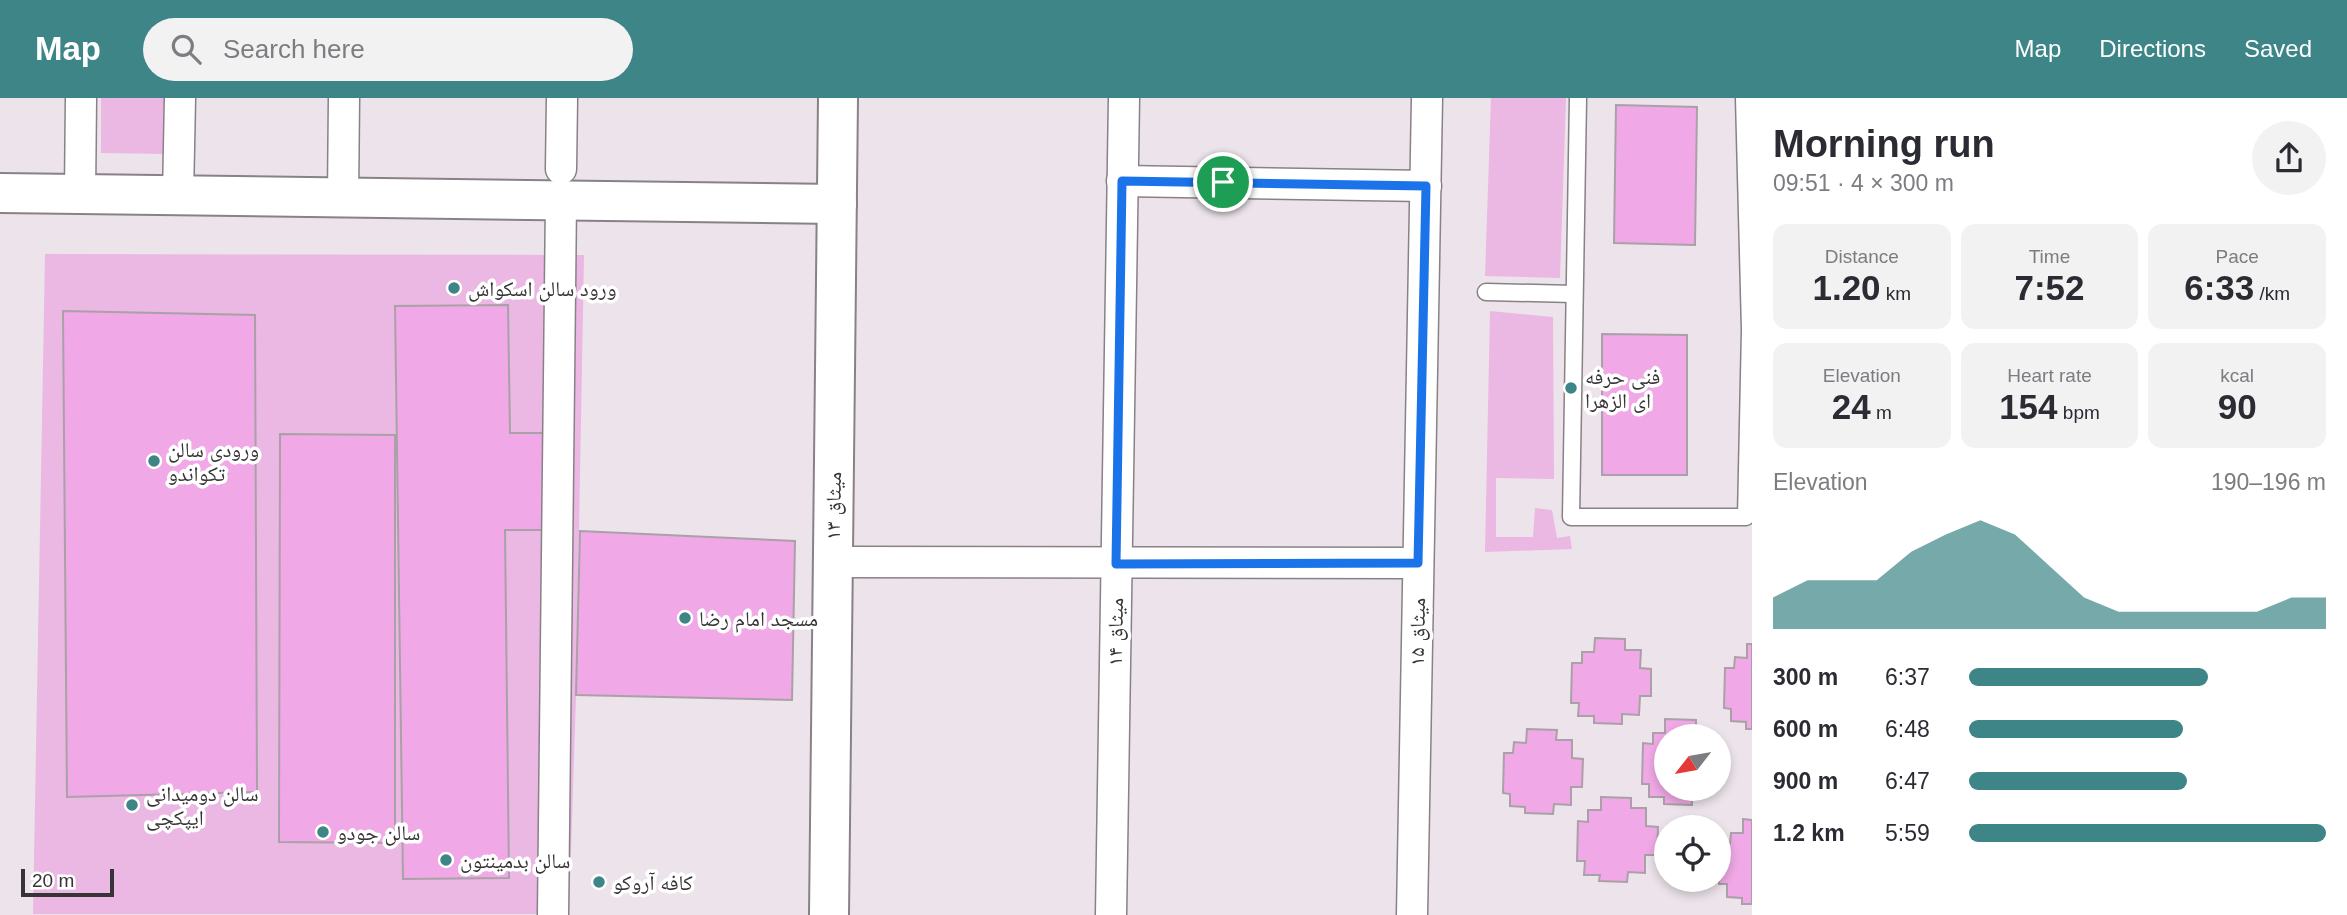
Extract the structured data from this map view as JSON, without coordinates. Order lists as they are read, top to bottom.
{
  "streets": {
    "street": ["میثاق ۱۳", "میثاق ۱۴", "میثاق ۱۵"]
  },
  "places": [
    "ورود سالن اسکواش",
    "فنی حرفه ای الزهرا",
    "ورودی سالن تکواندو",
    "مسجد امام رضا",
    "سالن دومیدانی ایپکچی",
    "سالن جودو",
    "سالن بدمینتون",
    "کافه آروکو"
  ],
  "scale_bar": "20 m",
  "north": "bottom left",
  "page": {
    "header": "Map",
    "search": "Search here",
    "nav": ["Map", "Directions", "Saved"],
    "heading": ["Morning run", "09:51 · 4 × 300 m"],
    "stats": [
      ["Distance", "1.20 km"],
      ["Time", "7:52"],
      ["Pace", "6:33 /km"],
      ["Elevation", "24 m"],
      ["Heart rate", "154 bpm"],
      ["kcal", "90"]
    ],
    "chart": ["Elevation", "190–196 m"],
    "list": [
      {
        "name": "300 m",
        "note": "6:37"
      },
      {
        "name": "600 m",
        "note": "6:48"
      },
      {
        "name": "900 m",
        "note": "6:47"
      },
      {
        "name": "1.2 km",
        "note": "5:59"
      }
    ],
    "scale": "20 m"
  }
}
